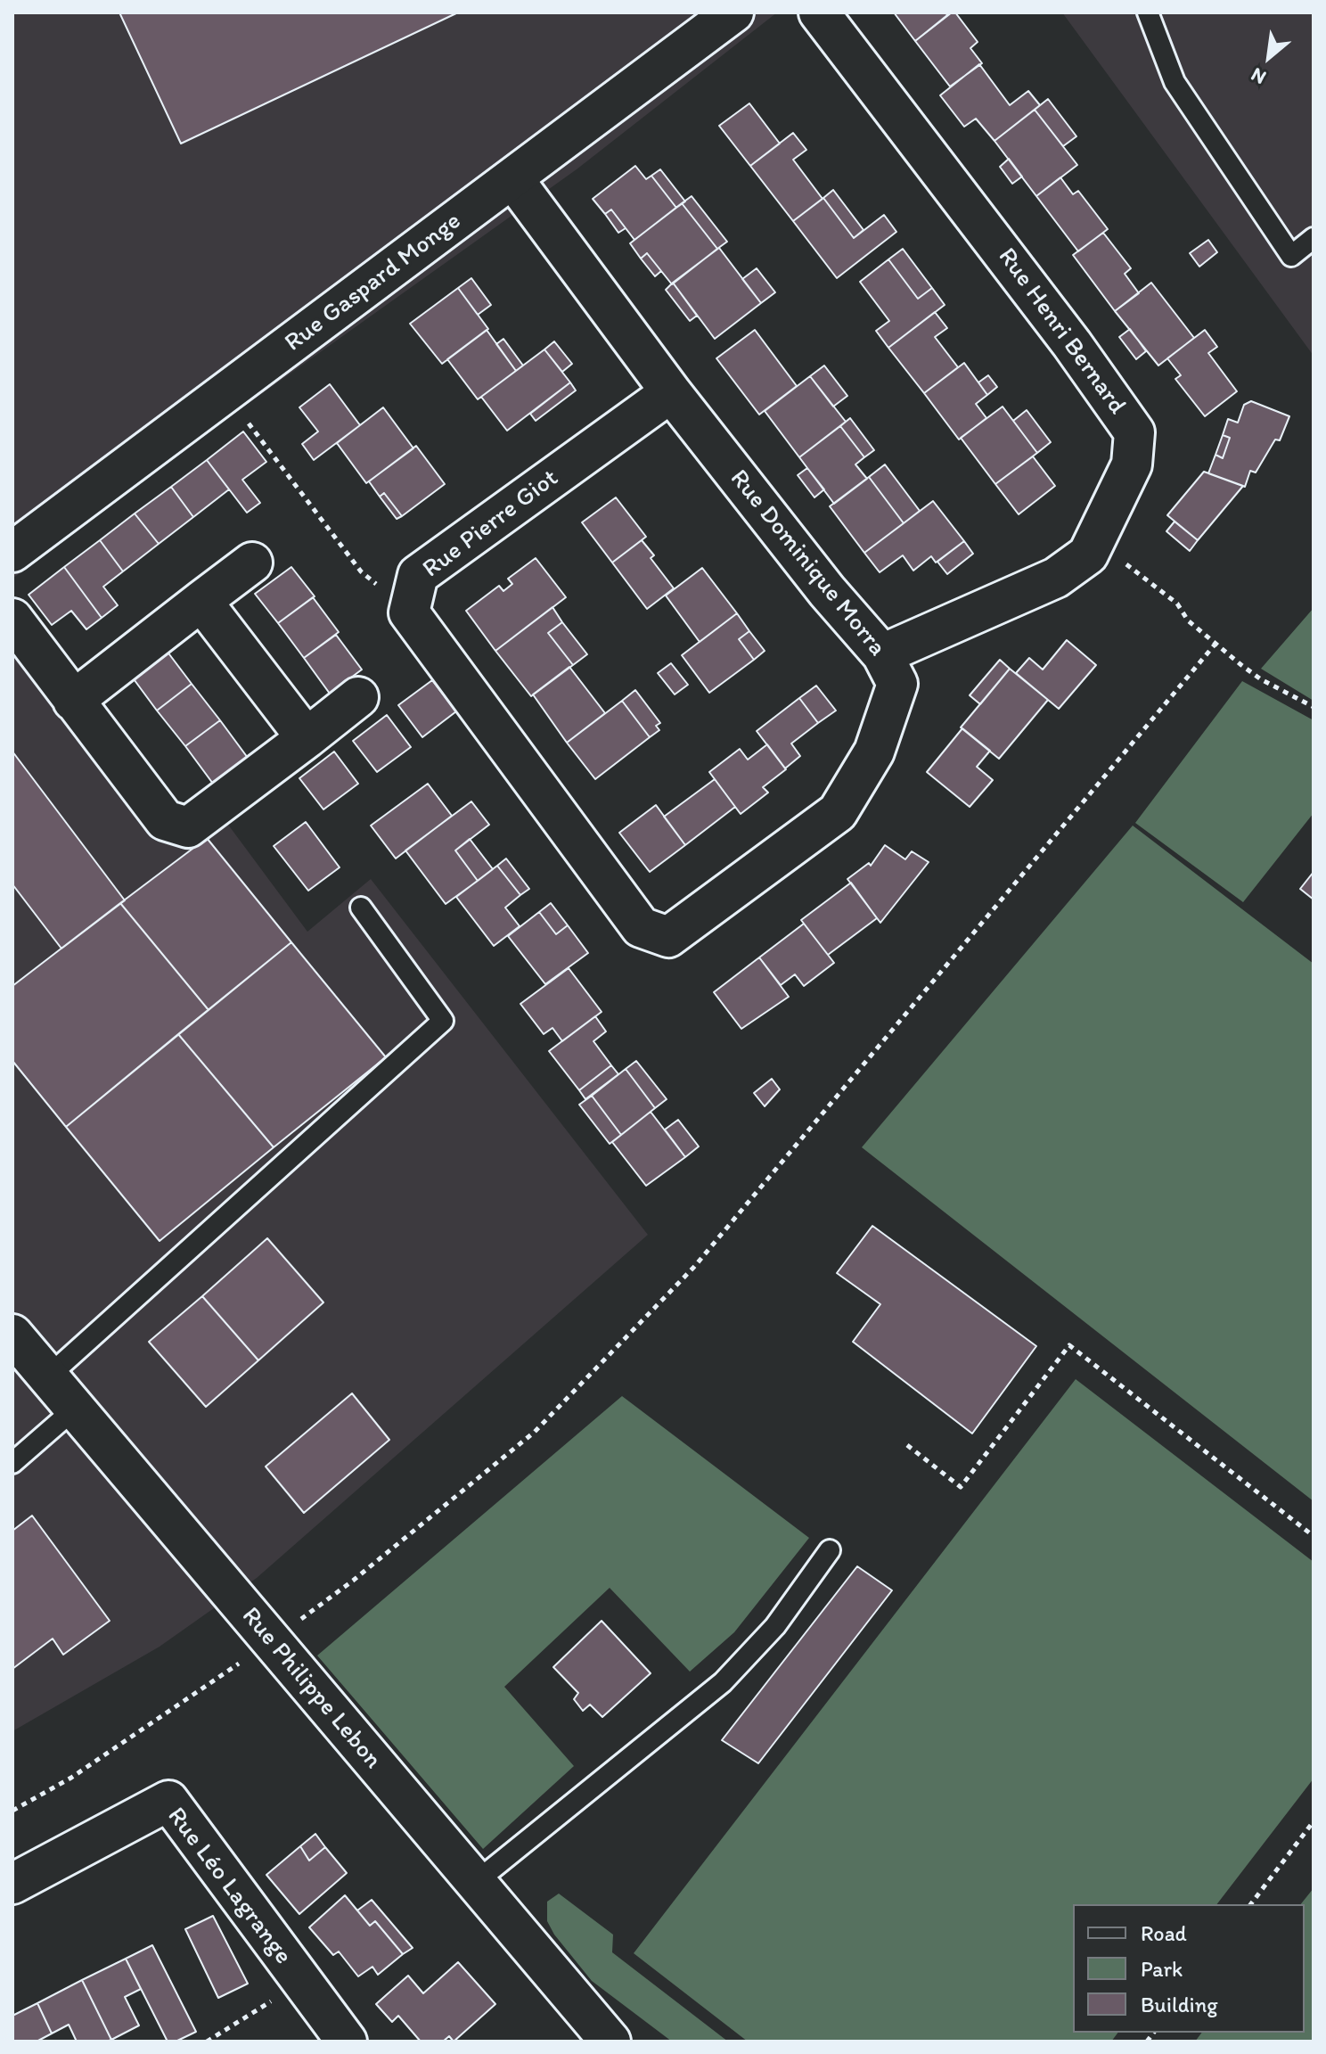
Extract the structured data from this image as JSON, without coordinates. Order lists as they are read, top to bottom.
{
  "streets": {
    "street": [
      "Rue Gaspard Monge",
      "Rue Henri Bernard",
      "Rue Pierre Giot",
      "Rue Dominique Morra",
      "Rue Philippe Lebon",
      "Rue Léo Lagrange"
    ]
  },
  "crossings": [
    ["Rue Henri Bernard", "Rue Dominique Morra"],
    ["Rue Pierre Giot", "Rue Dominique Morra"]
  ],
  "legend": ["Road", "Park", "Building"],
  "north": "bottom left"
}
